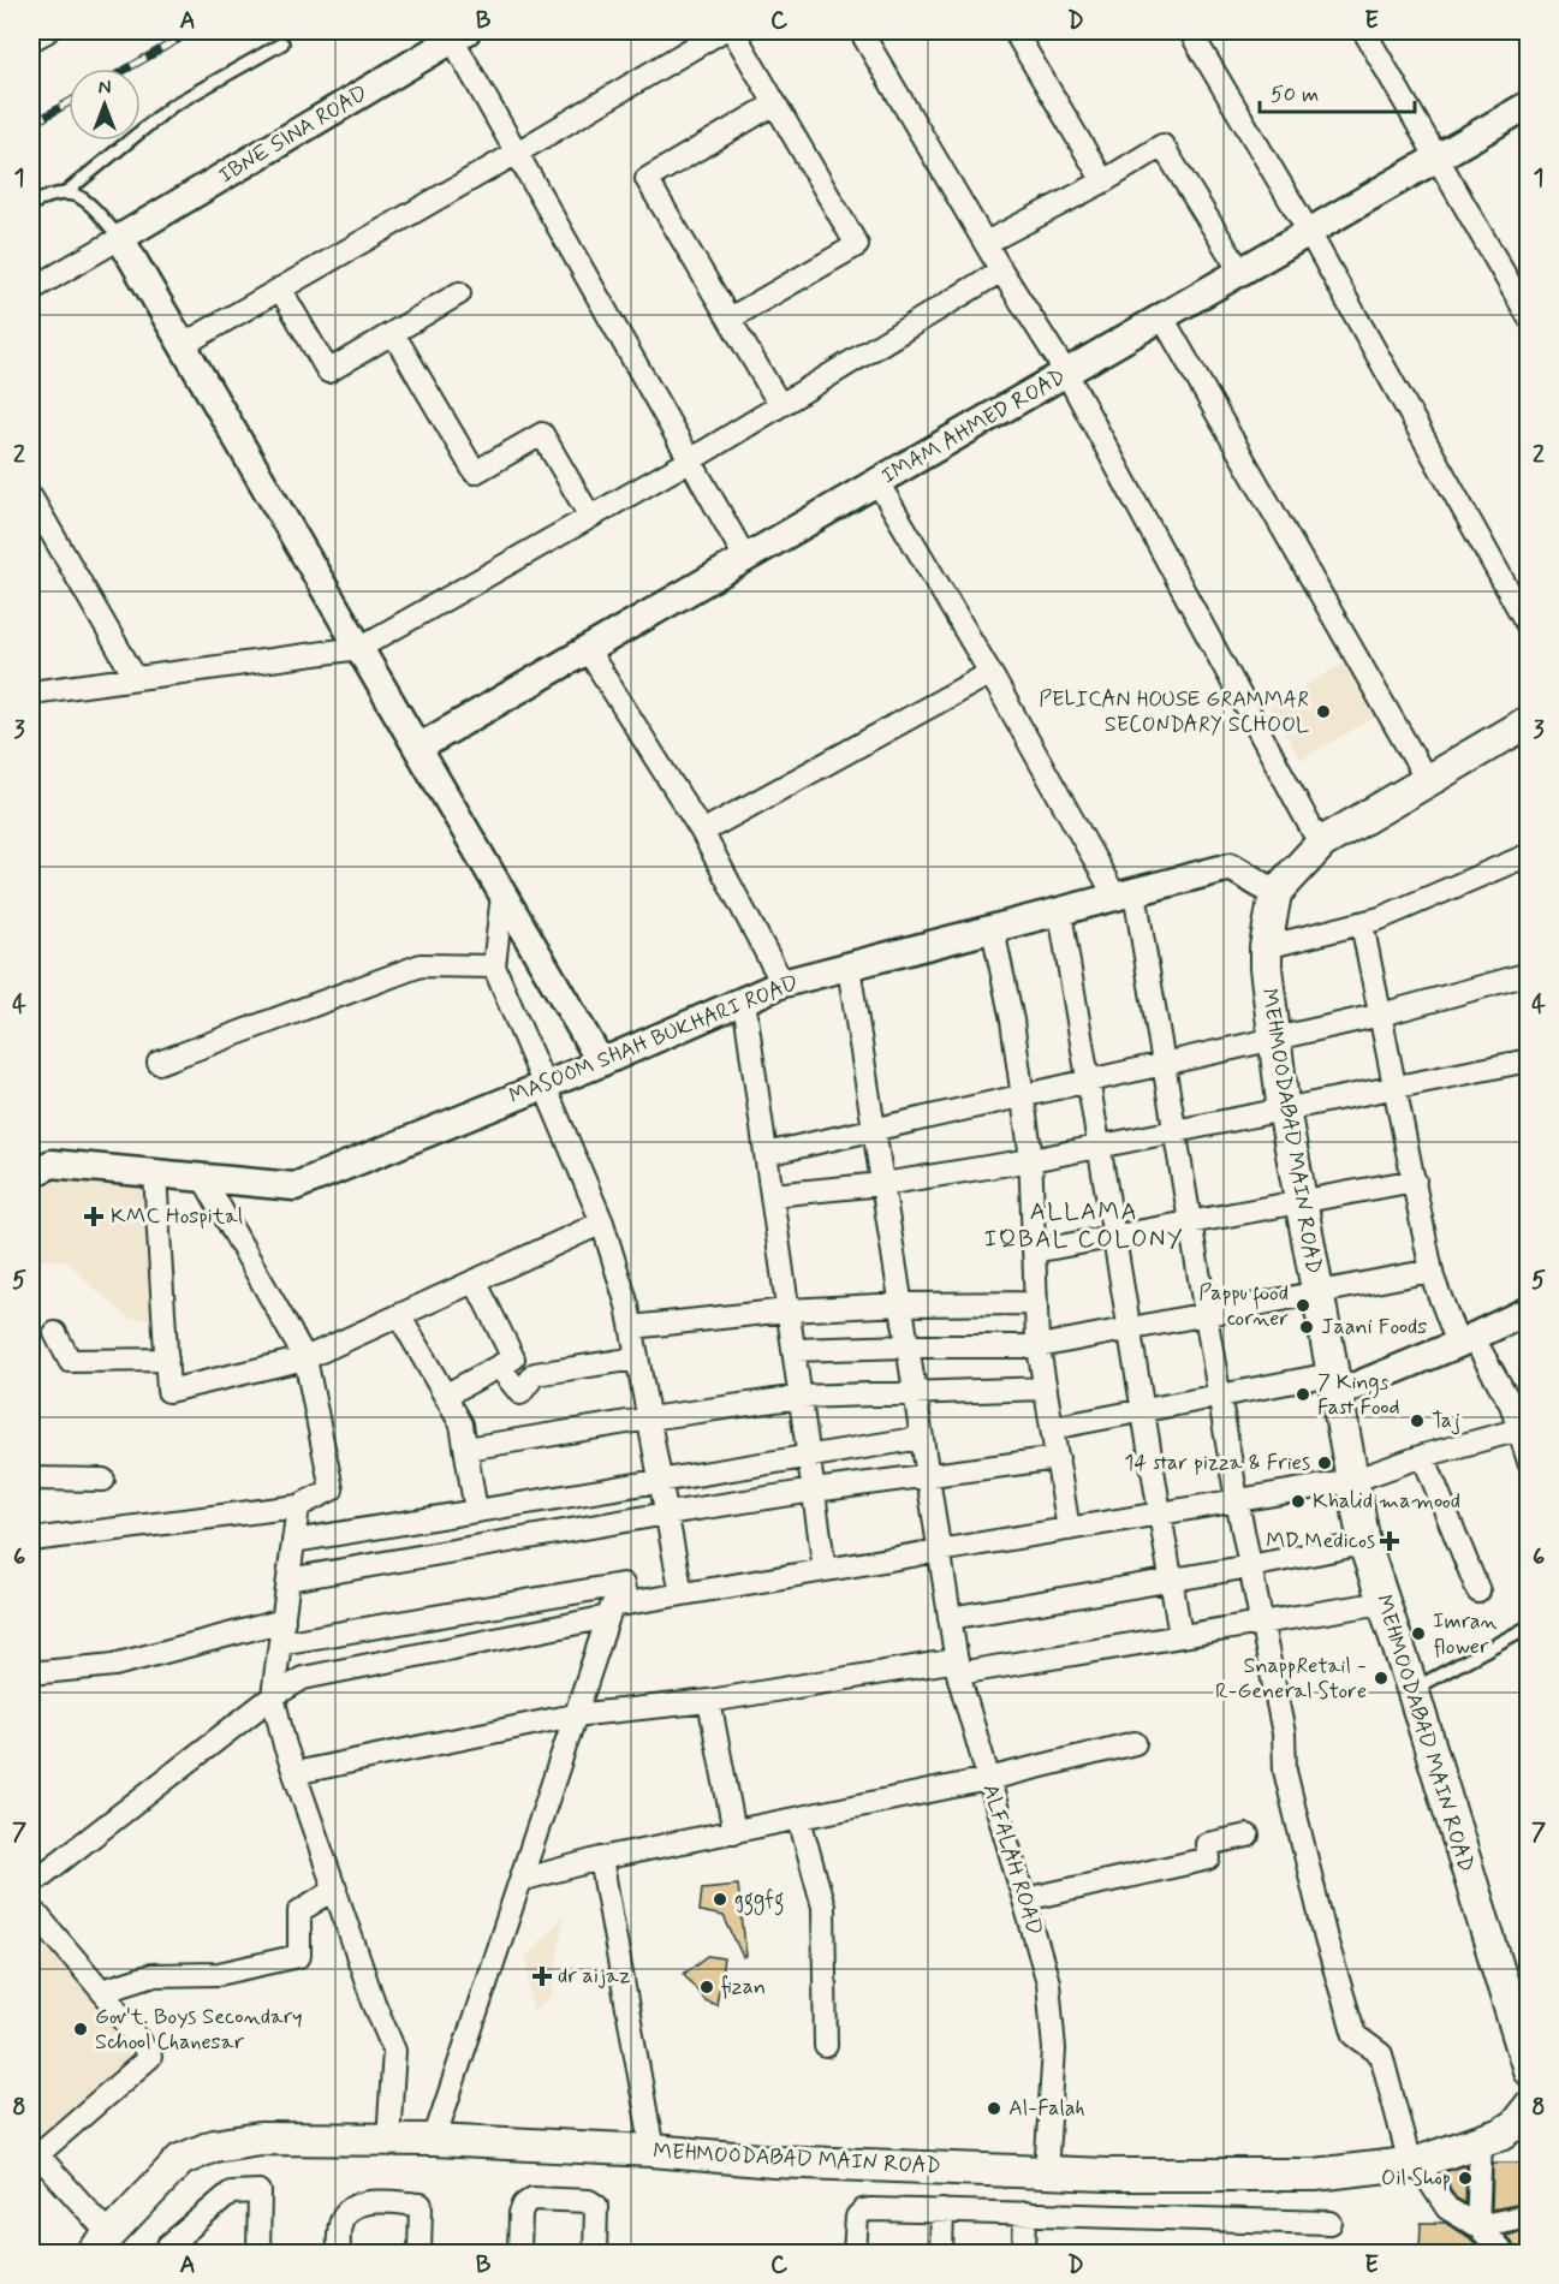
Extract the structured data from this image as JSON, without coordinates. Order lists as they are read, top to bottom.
{
  "streets": {
    "main road": ["MEHMOODABAD MAIN ROAD"],
    "street": [
      "IBNE SINA ROAD",
      "IMAM AHMED ROAD",
      "MASOOM SHAH BUKHARI ROAD",
      "ALFALAH ROAD"
    ]
  },
  "crossings": [
    ["MASOOM SHAH BUKHARI ROAD", "MEHMOODABAD MAIN ROAD"],
    ["MASOOM SHAH BUKHARI ROAD", "ALFALAH ROAD"],
    ["MEHMOODABAD MAIN ROAD", "ALFALAH ROAD"]
  ],
  "districts": ["ALLAMA IQBAL COLONY"],
  "places": {
    "other": [
      "PELICAN HOUSE GRAMMAR SECONDARY SCHOOL",
      "Pappu food corner",
      "Jaani Foods",
      "7 Kings Fast Food",
      "Taj",
      "14 star pizza & Fries",
      "Khalid mamood",
      "Imran flower",
      "SnappRetail - R-General Store",
      "gggfg",
      "fizan",
      "Gov't. Boys Secondary School Chanesar",
      "Al-Falah",
      "Oil Shop"
    ],
    "health": ["KMC Hospital", "MD Medicos", "dr aijaz"]
  },
  "scale_bar": "50 m",
  "north": "top",
  "grid": {
    "columns": [
      "A",
      "B",
      "C",
      "D",
      "E"
    ],
    "rows": [
      "1",
      "2",
      "3",
      "4",
      "5",
      "6",
      "7",
      "8"
    ]
  }
}
